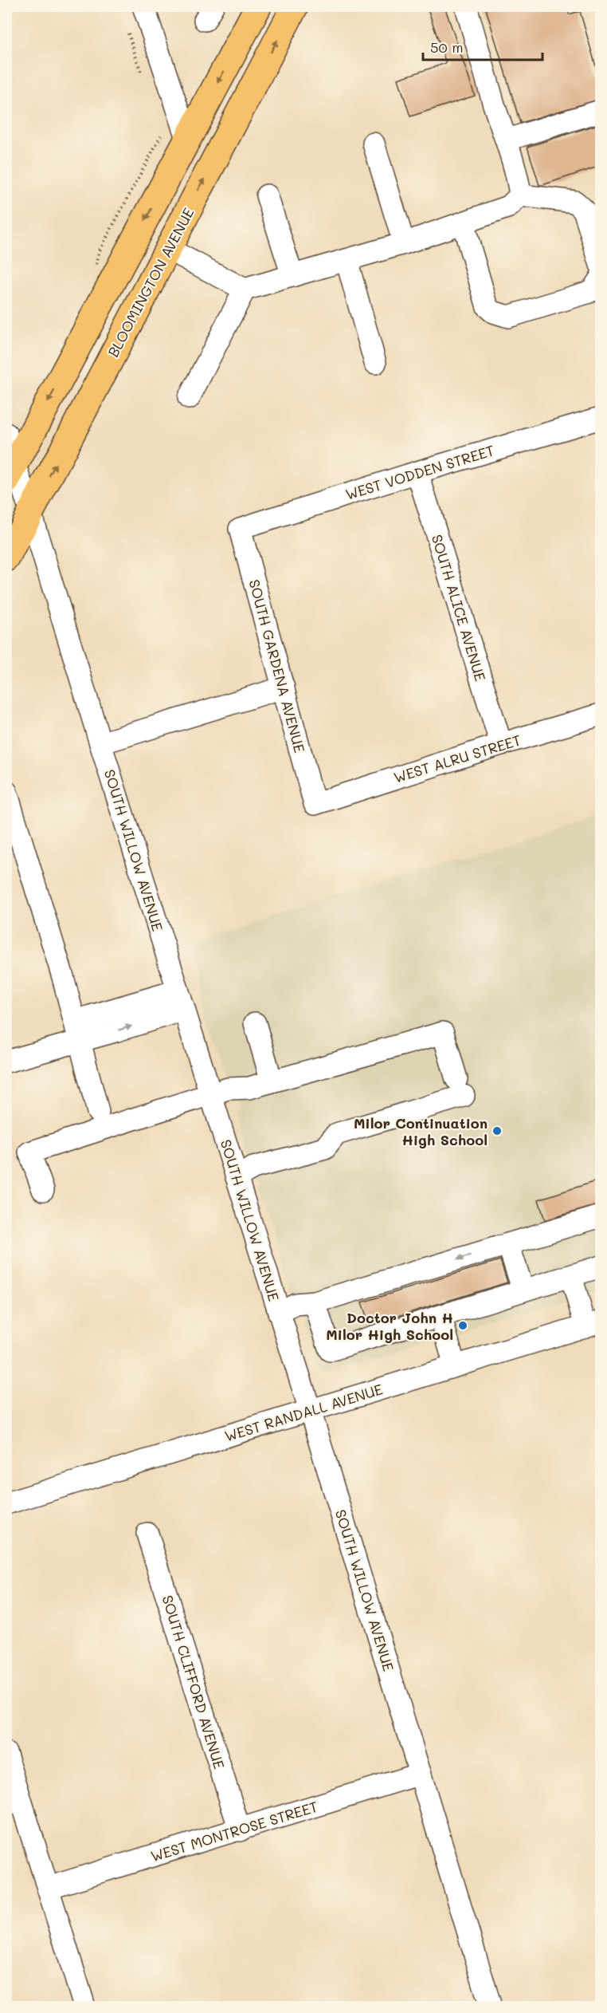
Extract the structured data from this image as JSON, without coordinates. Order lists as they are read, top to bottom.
{
  "streets": {
    "main road": ["BLOOMINGTON AVENUE"],
    "street": [
      "WEST VODDEN STREET",
      "SOUTH ALICE AVENUE",
      "SOUTH GARDENA AVENUE",
      "WEST ALRU STREET",
      "SOUTH WILLOW AVENUE",
      "WEST RANDALL AVENUE",
      "SOUTH CLIFFORD AVENUE",
      "WEST MONTROSE STREET"
    ]
  },
  "crossings": [
    ["BLOOMINGTON AVENUE", "SOUTH WILLOW AVENUE"],
    ["WEST VODDEN STREET", "SOUTH ALICE AVENUE"],
    ["WEST VODDEN STREET", "SOUTH GARDENA AVENUE"],
    ["SOUTH ALICE AVENUE", "WEST ALRU STREET"],
    ["SOUTH GARDENA AVENUE", "WEST ALRU STREET"],
    ["SOUTH WILLOW AVENUE", "WEST RANDALL AVENUE"],
    ["SOUTH WILLOW AVENUE", "WEST MONTROSE STREET"],
    ["SOUTH CLIFFORD AVENUE", "WEST MONTROSE STREET"]
  ],
  "places": ["Milor Continuation High School", "Doctor John H Milor High School"],
  "scale_bar": "50 m"
}
